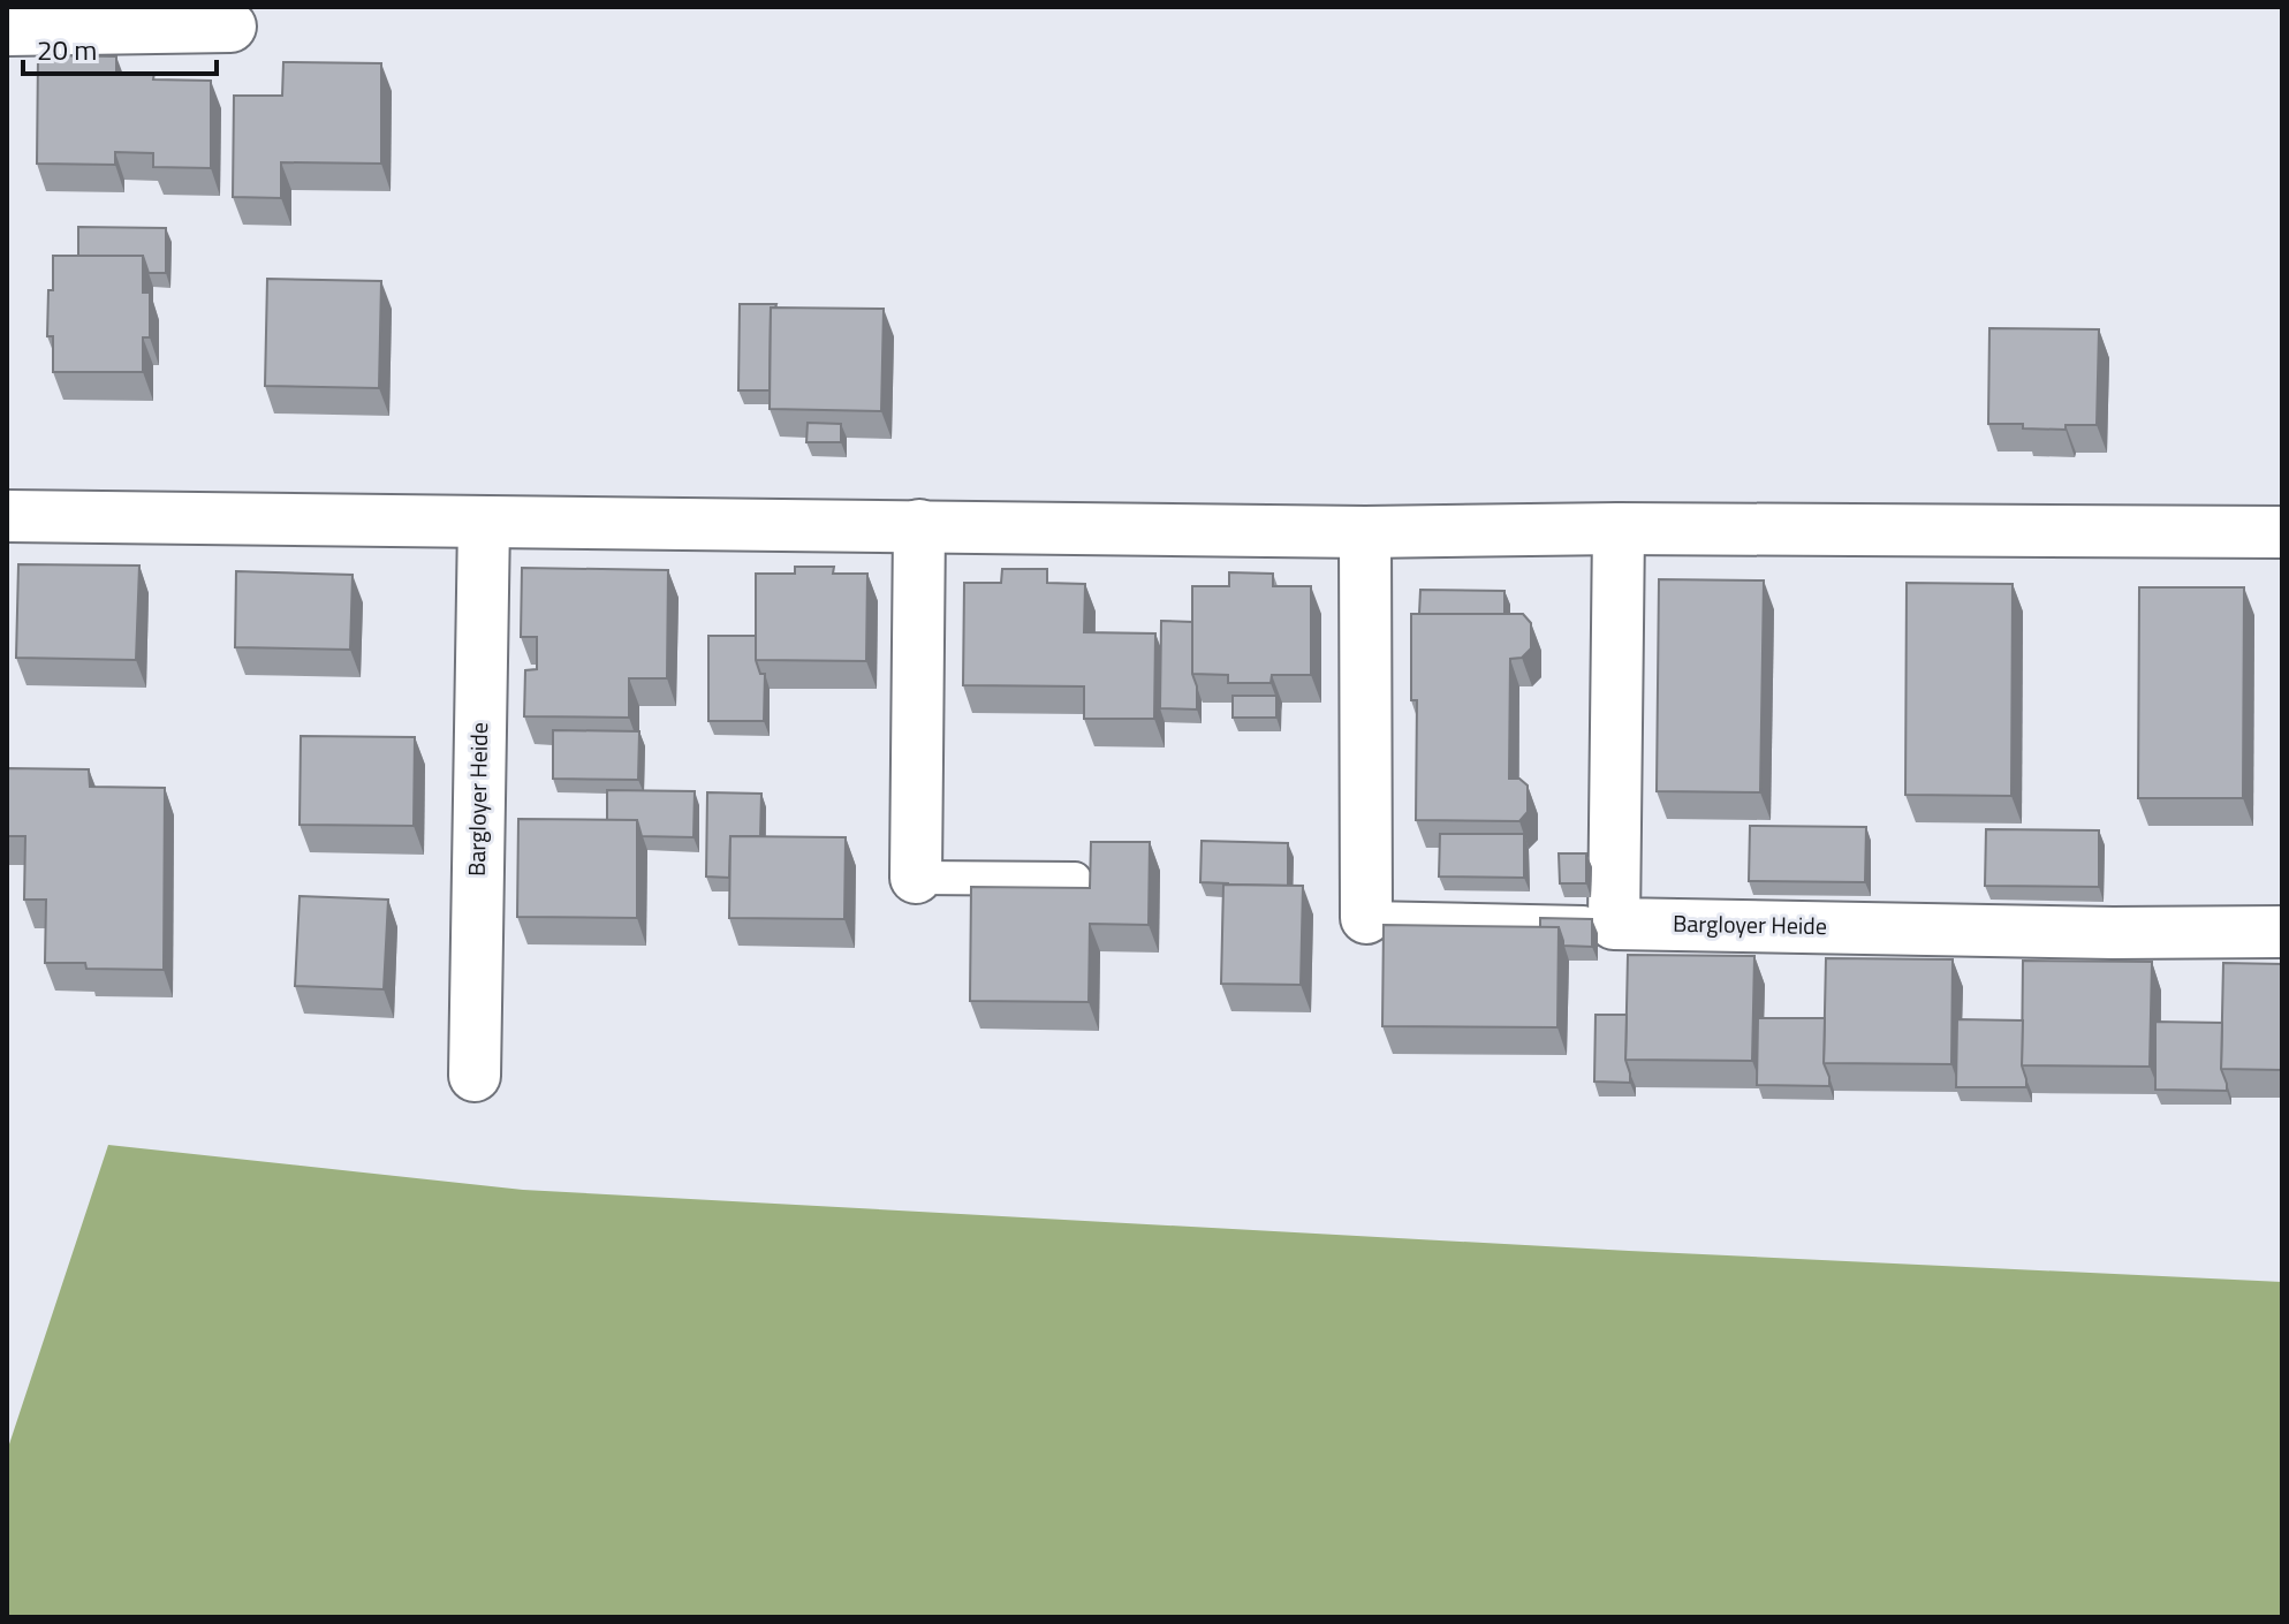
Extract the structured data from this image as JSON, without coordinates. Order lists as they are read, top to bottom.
{
  "streets": {
    "street": ["Bargloyer Heide"]
  },
  "scale_bar": "20 m"
}
